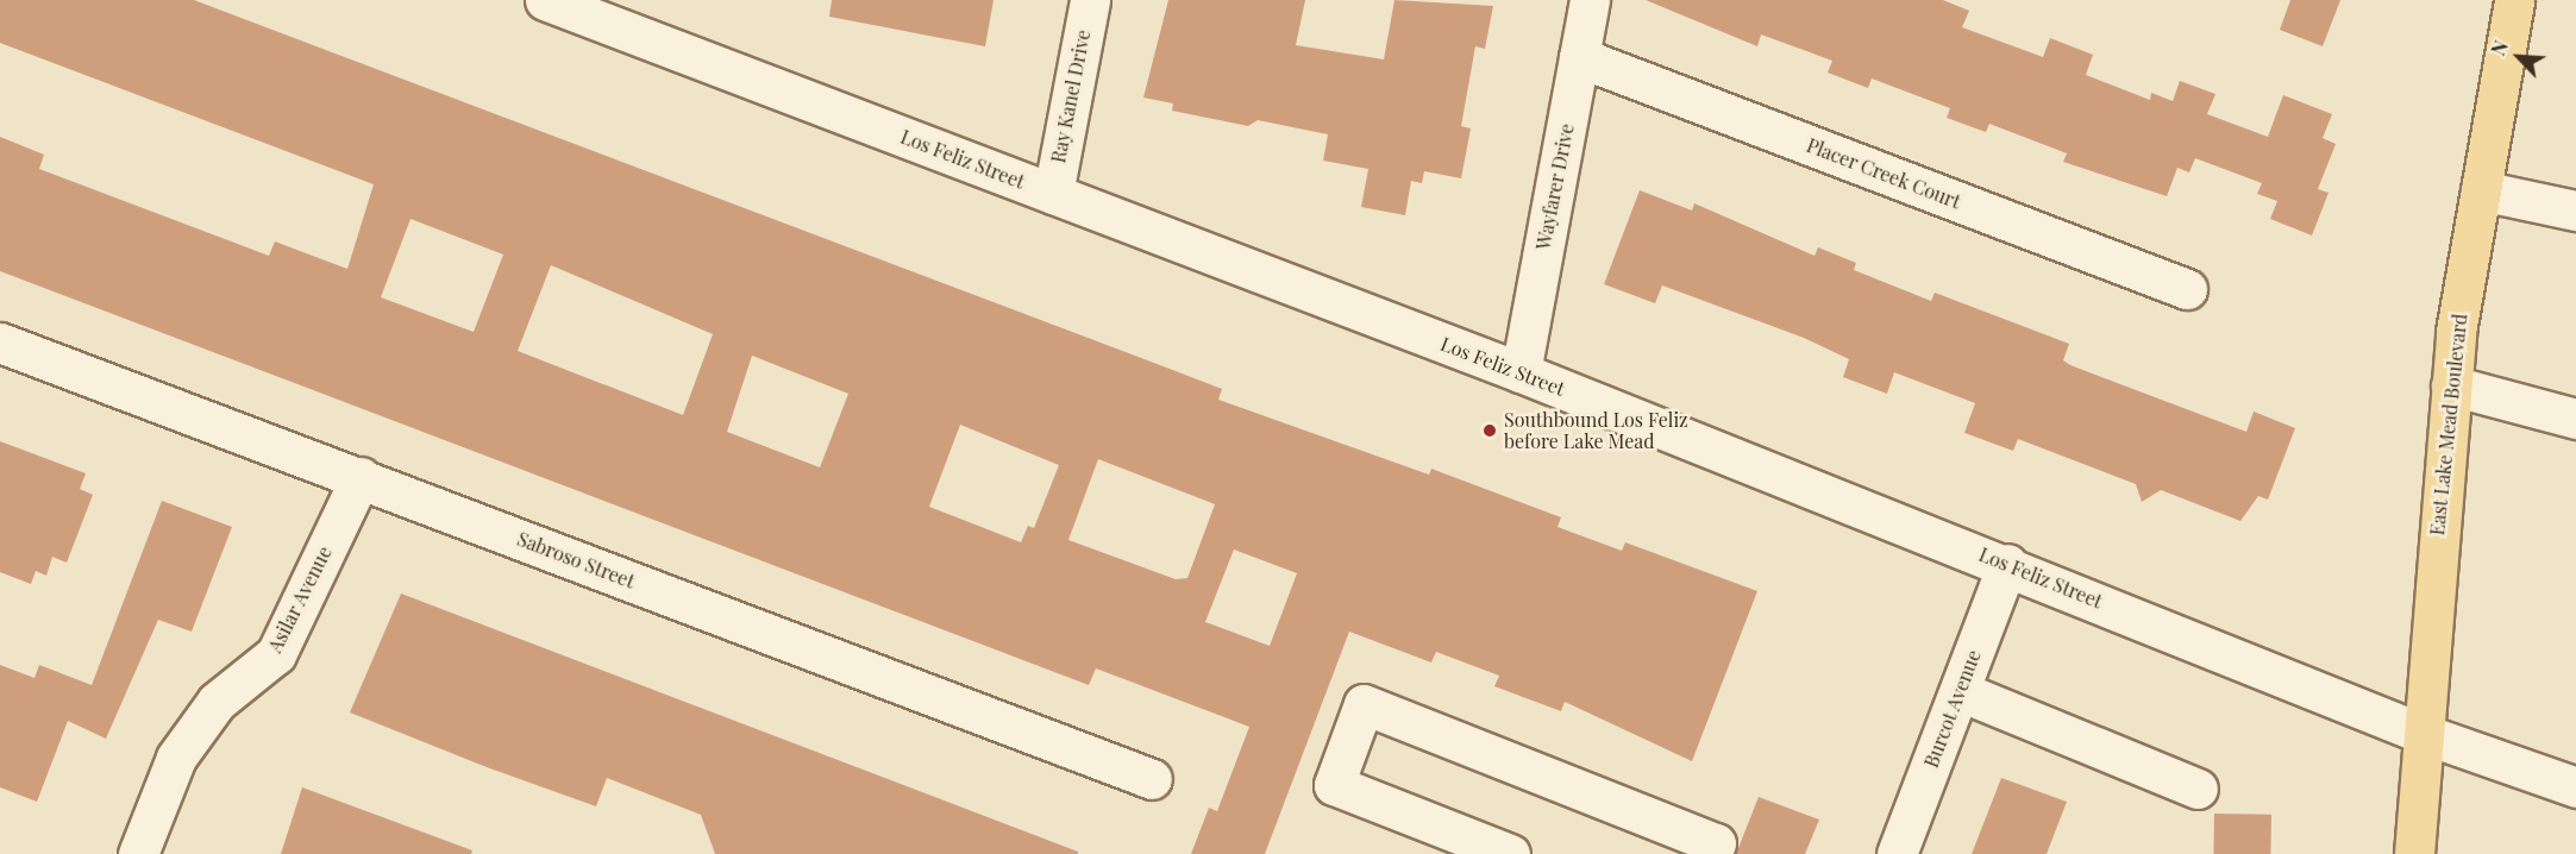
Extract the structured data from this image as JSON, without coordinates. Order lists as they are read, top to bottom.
{
  "streets": {
    "main road": ["East Lake Mead Boulevard"],
    "street": [
      "Ray Kanel Drive",
      "Los Feliz Street",
      "Placer Creek Court",
      "Wayfarer Drive",
      "Sabroso Street",
      "Asilar Avenue",
      "Burcot Avenue"
    ]
  },
  "crossings": [
    ["Ray Kanel Drive", "Los Feliz Street"],
    ["Los Feliz Street", "Wayfarer Drive"],
    ["Los Feliz Street", "East Lake Mead Boulevard"],
    ["Los Feliz Street", "Burcot Avenue"],
    ["Placer Creek Court", "Wayfarer Drive"],
    ["Sabroso Street", "Asilar Avenue"]
  ],
  "places": ["Southbound Los Feliz before Lake Mead"],
  "north": "top left"
}
